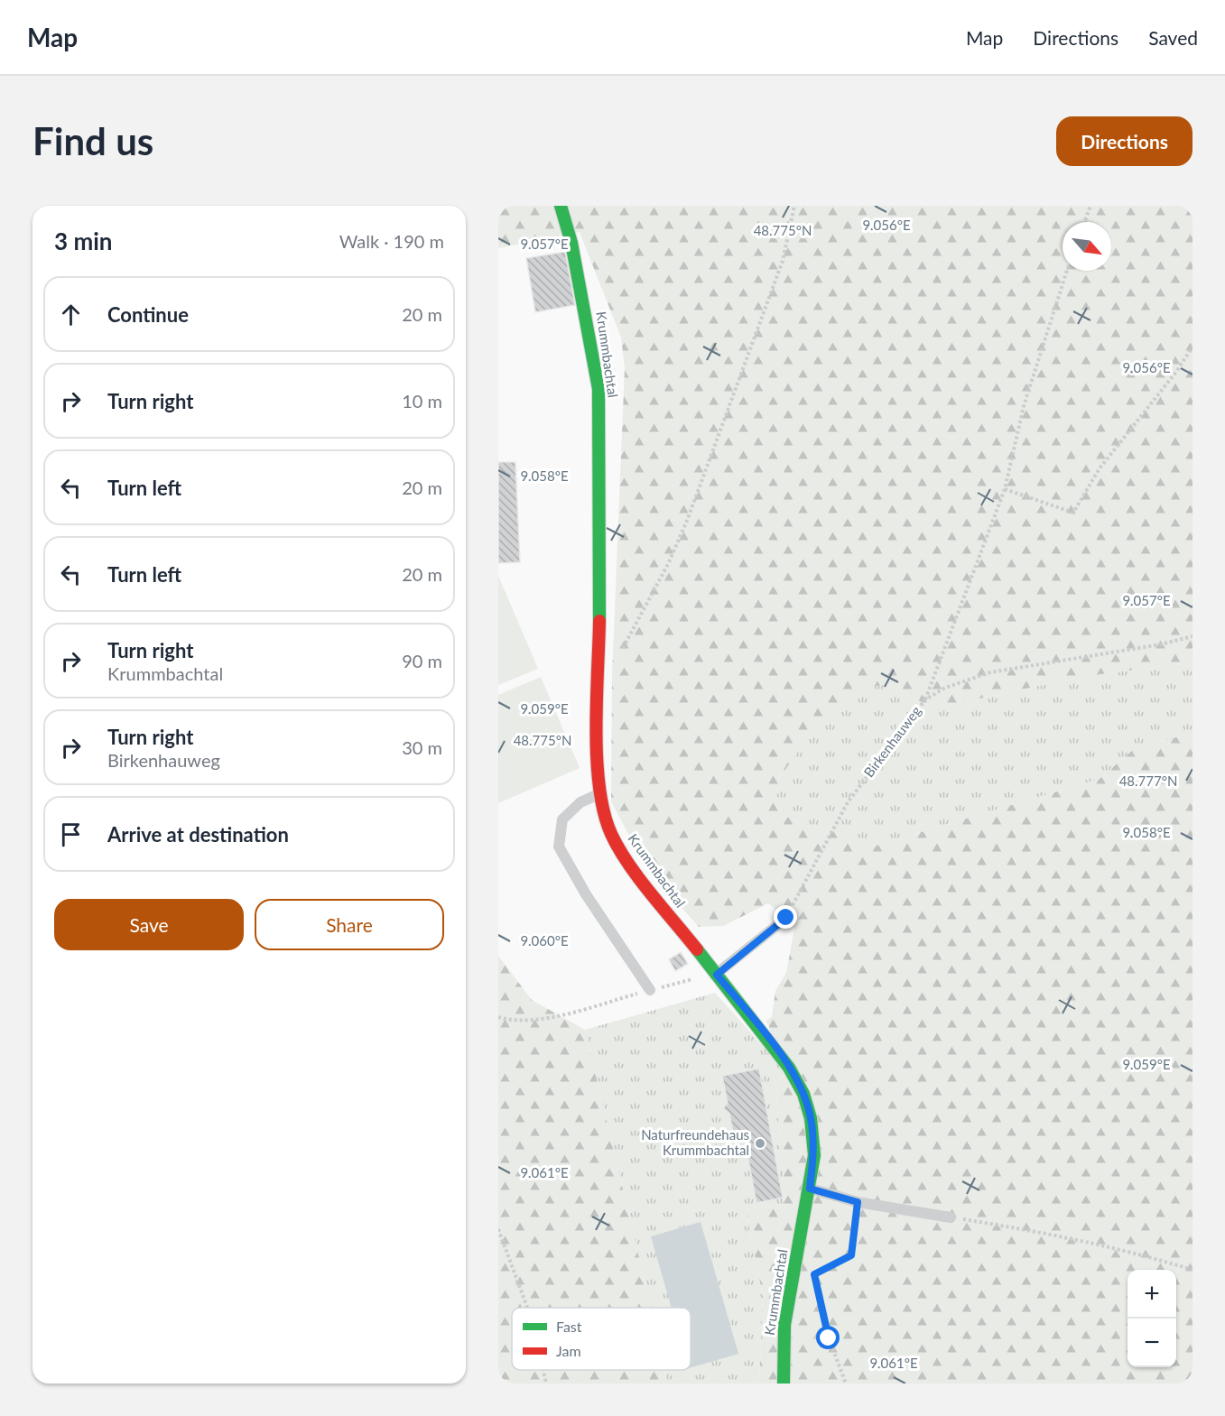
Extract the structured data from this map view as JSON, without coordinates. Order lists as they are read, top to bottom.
{
  "streets": {
    "street": ["Krummbachtal"],
    "path": ["Birkenhauweg"]
  },
  "places": ["Naturfreundehaus Krummbachtal"],
  "legend": ["Fast", "Jam"],
  "north": "bottom right",
  "page": {
    "header": "Map",
    "nav": ["Map", "Directions", "Saved"],
    "buttons": [
      "Directions",
      ["Save", "Share"]
    ],
    "title": "Find us",
    "heading": ["3 min", "Walk · 190 m"],
    "list": [
      ["Continue", "20 m"],
      ["Turn right", "10 m"],
      ["Turn left", "20 m"],
      ["Turn left", "20 m"],
      ["Turn right", "Krummbachtal", "90 m"],
      ["Turn right", "Birkenhauweg", "30 m"],
      "Arrive at destination"
    ],
    "map_buttons": ["+", "−"]
  },
  "coordinates": [
    "9.056°E",
    "48.775°N",
    "9.057°E",
    "9.058°E",
    "9.059°E",
    "48.777°N",
    "9.060°E",
    "9.061°E"
  ]
}
